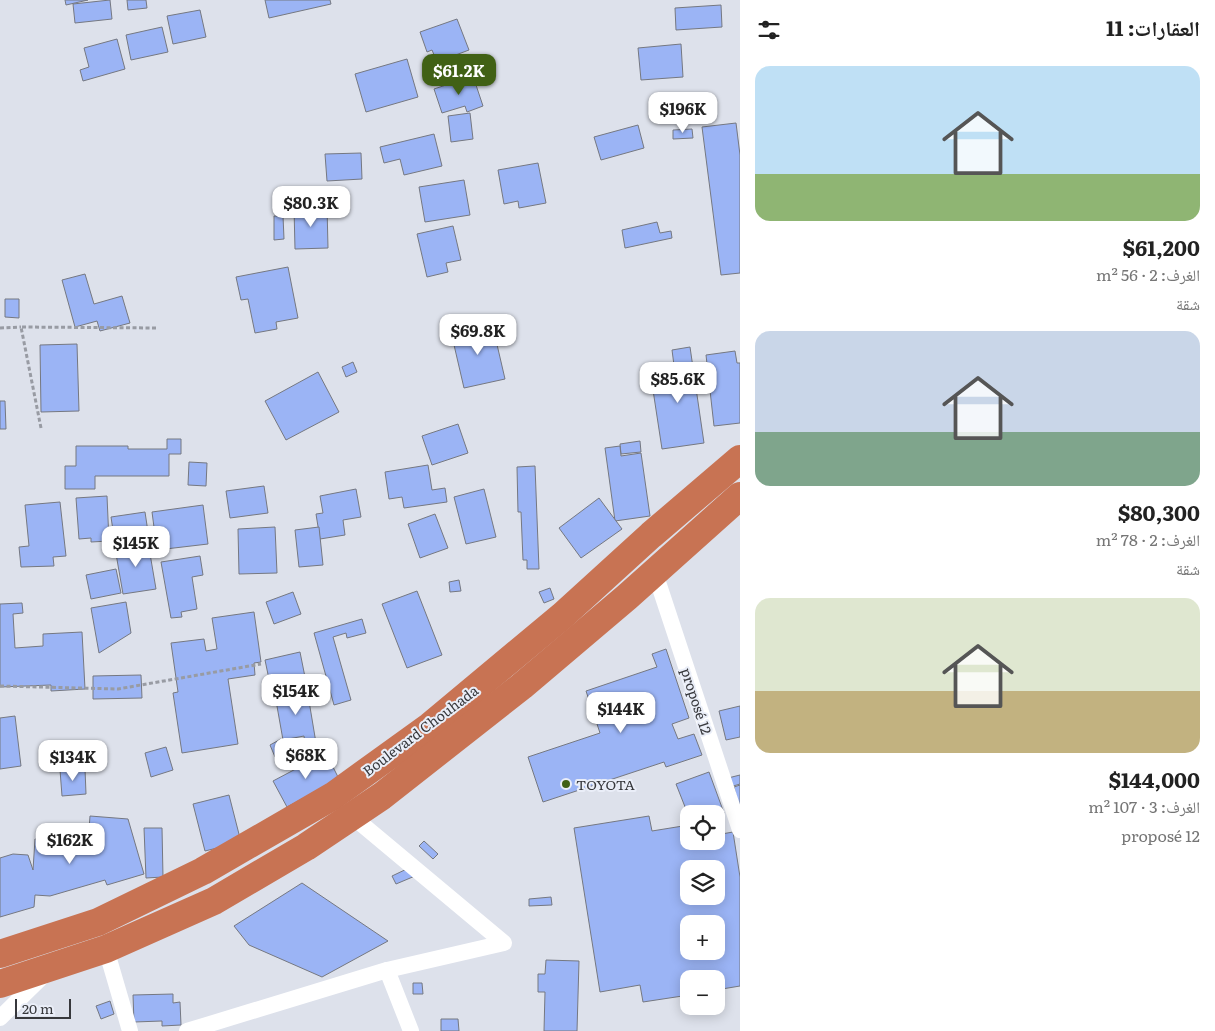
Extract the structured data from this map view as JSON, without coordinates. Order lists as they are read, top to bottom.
{
  "streets": {
    "highway": ["Boulevard Chouhada"],
    "street": ["proposé 12"]
  },
  "places": ["TOYOTA"],
  "scale_bar": "20 m",
  "page": {
    "heading": "العقارات: 11",
    "price": [
      "$61.2K",
      "$196K",
      "$80.3K",
      "$69.8K",
      "$85.6K",
      "$145K",
      "$154K",
      "$144K",
      "$68K",
      "$134K",
      "$162K"
    ],
    "list": [
      {
        "name": "$61,200",
        "note": "الغرف: 2 · 56 m² · شقة"
      },
      {
        "name": "$80,300",
        "note": "الغرف: 2 · 78 m² · شقة"
      },
      {
        "name": "$144,000",
        "note": "الغرف: 3 · 107 m² · proposé 12"
      }
    ],
    "map_buttons": ["+", "−"],
    "scale": "20 m"
  }
}
